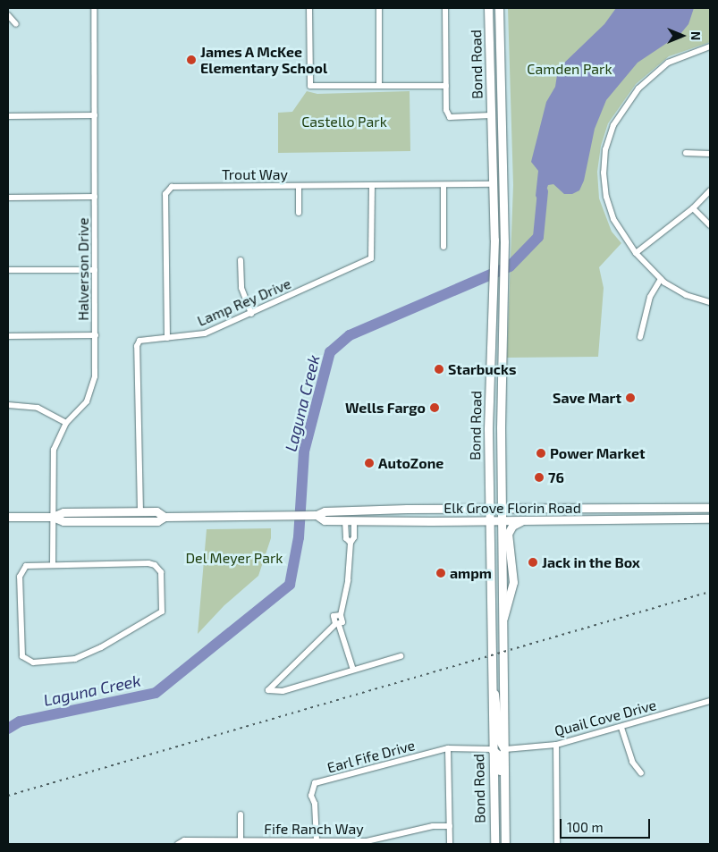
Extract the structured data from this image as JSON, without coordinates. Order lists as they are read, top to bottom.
{
  "streets": {
    "main road": ["Bond Road", "Elk Grove Florin Road"],
    "street": [
      "Trout Way",
      "Halverson Drive",
      "Lamp Rey Drive",
      "Quail Cove Drive",
      "Earl Fife Drive",
      "Fife Ranch Way"
    ]
  },
  "crossings": [
    ["Bond Road", "Trout Way"],
    ["Bond Road", "Elk Grove Florin Road"],
    ["Bond Road", "Quail Cove Drive"],
    ["Bond Road", "Earl Fife Drive"],
    ["Trout Way", "Lamp Rey Drive"],
    ["Halverson Drive", "Elk Grove Florin Road"],
    ["Lamp Rey Drive", "Elk Grove Florin Road"],
    ["Earl Fife Drive", "Fife Ranch Way"]
  ],
  "water": ["Laguna Creek"],
  "parks": ["Camden Park", "Castello Park", "Del Meyer Park"],
  "places": [
    "James A McKee Elementary School",
    "Starbucks",
    "Save Mart",
    "Wells Fargo",
    "Power Market",
    "AutoZone",
    "76",
    "Jack in the Box",
    "ampm"
  ],
  "scale_bar": "100 m",
  "north": "right"
}
